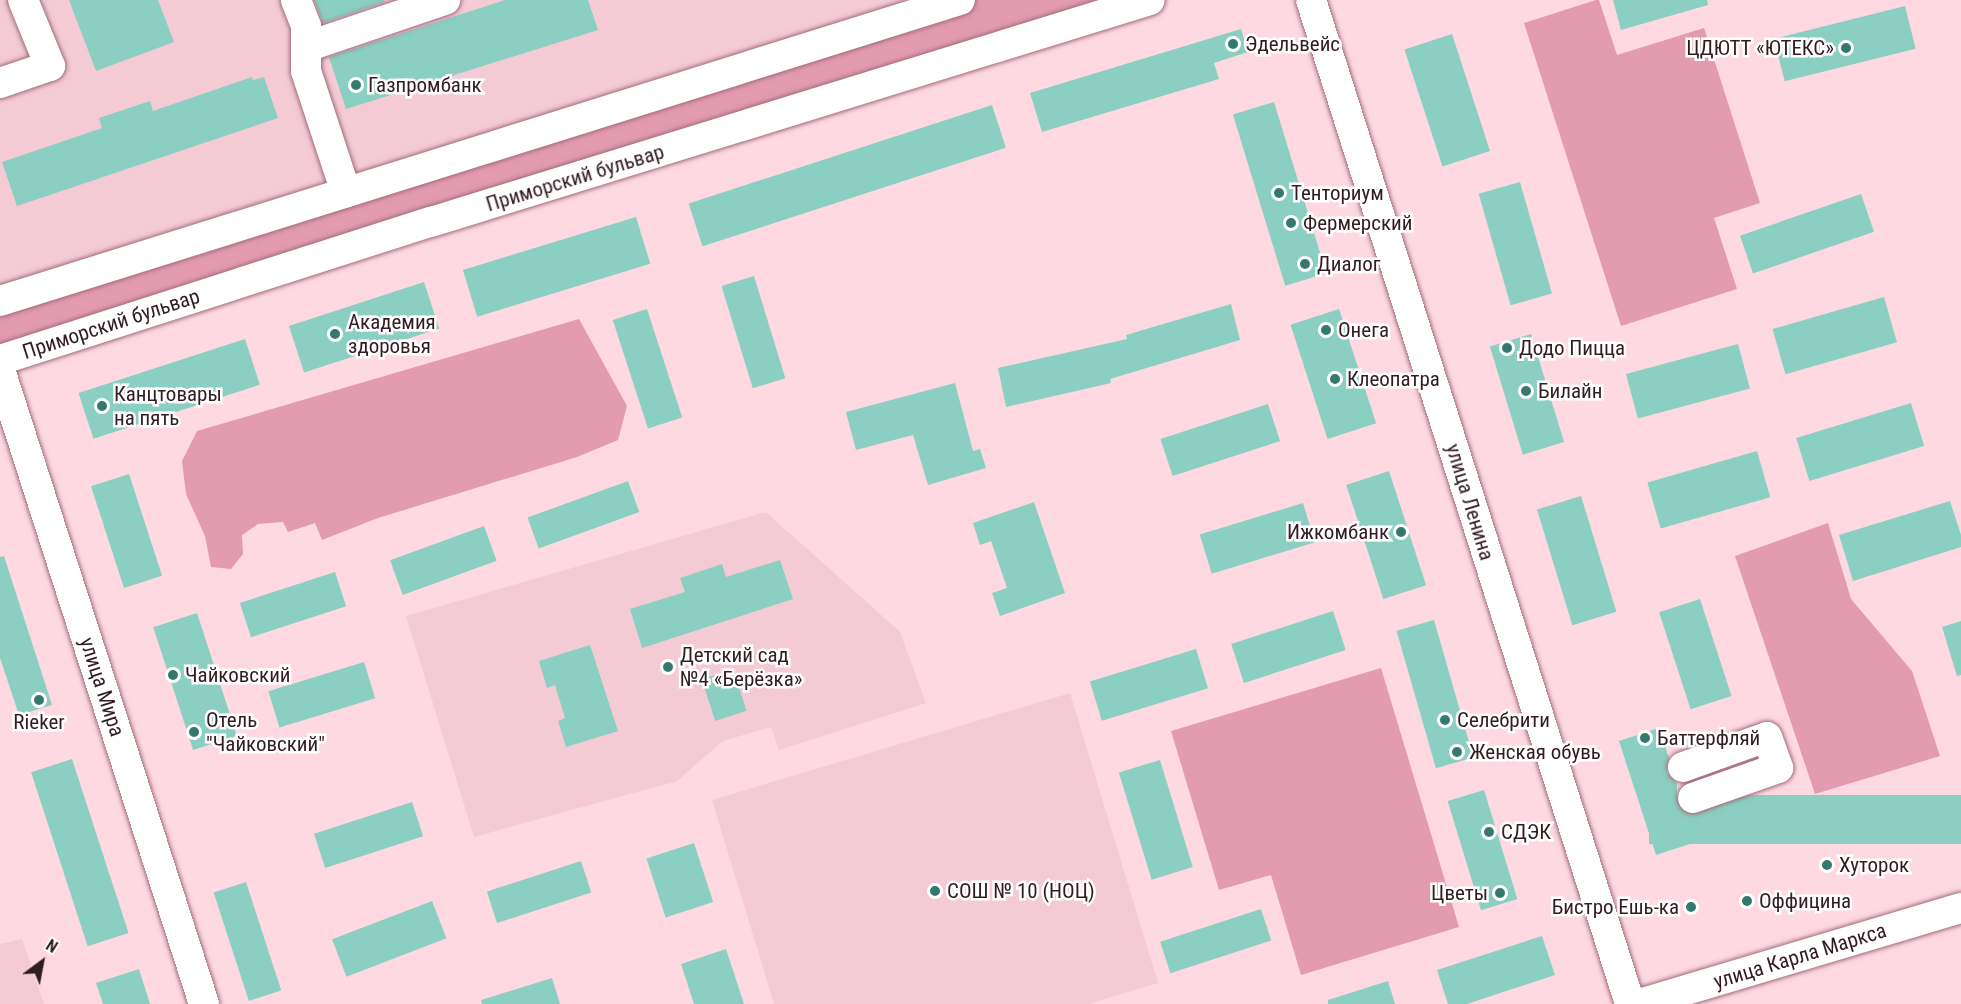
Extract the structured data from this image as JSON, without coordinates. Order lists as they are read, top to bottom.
{
  "streets": {
    "street": [
      "Приморский бульвар",
      "улица Ленина",
      "улица Мира",
      "улица Карла Маркса"
    ]
  },
  "places": [
    "Эдельвейс",
    "ЦДЮТТ «ЮТЕКС»",
    "Газпромбанк",
    "Тенториум",
    "Фермерский",
    "Диалог",
    "Онега",
    "Академия здоровья",
    "Додо Пицца",
    "Клеопатра",
    "Билайн",
    "Канцтовары на пять",
    "Ижкомбанк",
    "Детский сад №4 «Берёзка»",
    "Чайковский",
    "Rieker",
    "Селебрити",
    "Отель \"Чайковский\"",
    "Баттерфляй",
    "Женская обувь",
    "СДЭК",
    "Хуторок",
    "СОШ № 10 (НОЦ)",
    "Цветы",
    "Оффицина",
    "Бистро Ешь-ка"
  ],
  "north": "top right"
}
